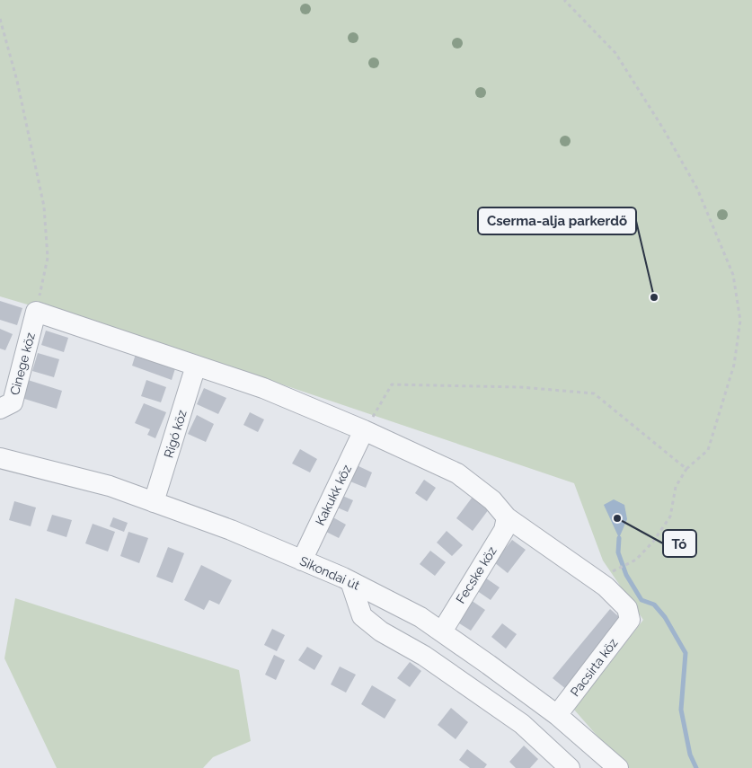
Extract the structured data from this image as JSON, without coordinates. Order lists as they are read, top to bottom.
{
  "streets": {
    "street": [
      "Cinege köz",
      "Rigó köz",
      "Kakukk köz",
      "Sikondai út",
      "Fecske köz",
      "Pacsirta köz"
    ]
  },
  "crossings": [
    ["Rigó köz", "Sikondai út"],
    ["Kakukk köz", "Sikondai út"],
    ["Sikondai út", "Fecske köz"],
    ["Sikondai út", "Pacsirta köz"],
    ["Fecske köz", "Pacsirta köz"]
  ],
  "places": ["Cserma-alja parkerdő", "Tó"]
}
